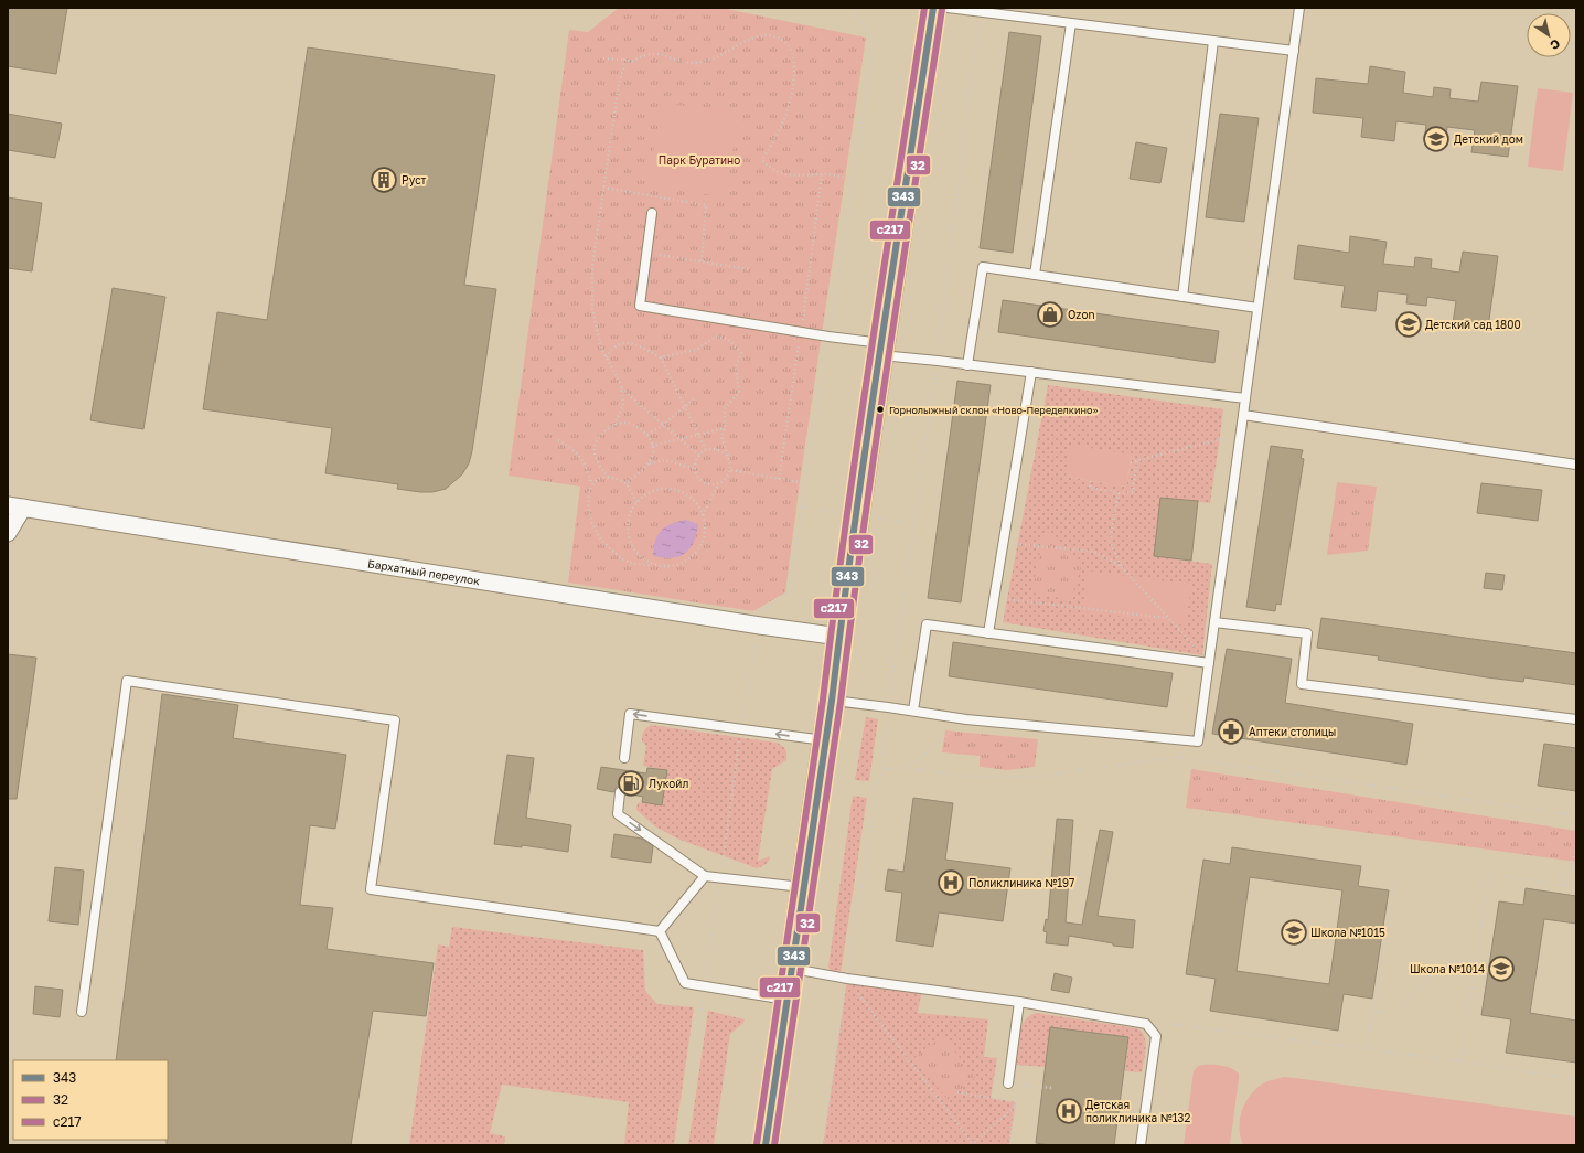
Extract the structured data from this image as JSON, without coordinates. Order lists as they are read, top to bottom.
{
  "streets": {
    "street": ["Бархатный переулок"]
  },
  "parks": ["Парк Буратино"],
  "places": {
    "school or university": [
      "Детский дом",
      "Детский сад 1800",
      "Школа №1015",
      "Школа №1014"
    ],
    "building": ["Руст"],
    "shop": ["Ozon"],
    "other": ["Горнолыжный склон «Ново-Переделкино»"],
    "pharmacy": ["Аптеки столицы"],
    "fuel station": ["Лукойл"],
    "hospital": ["Поликлиника №197", "Детская поликлиника №132"]
  },
  "lines": ["transit line 343", "transit line с217", "transit line 32"],
  "legend": ["343", "32", "с217"],
  "north": "bottom right"
}
